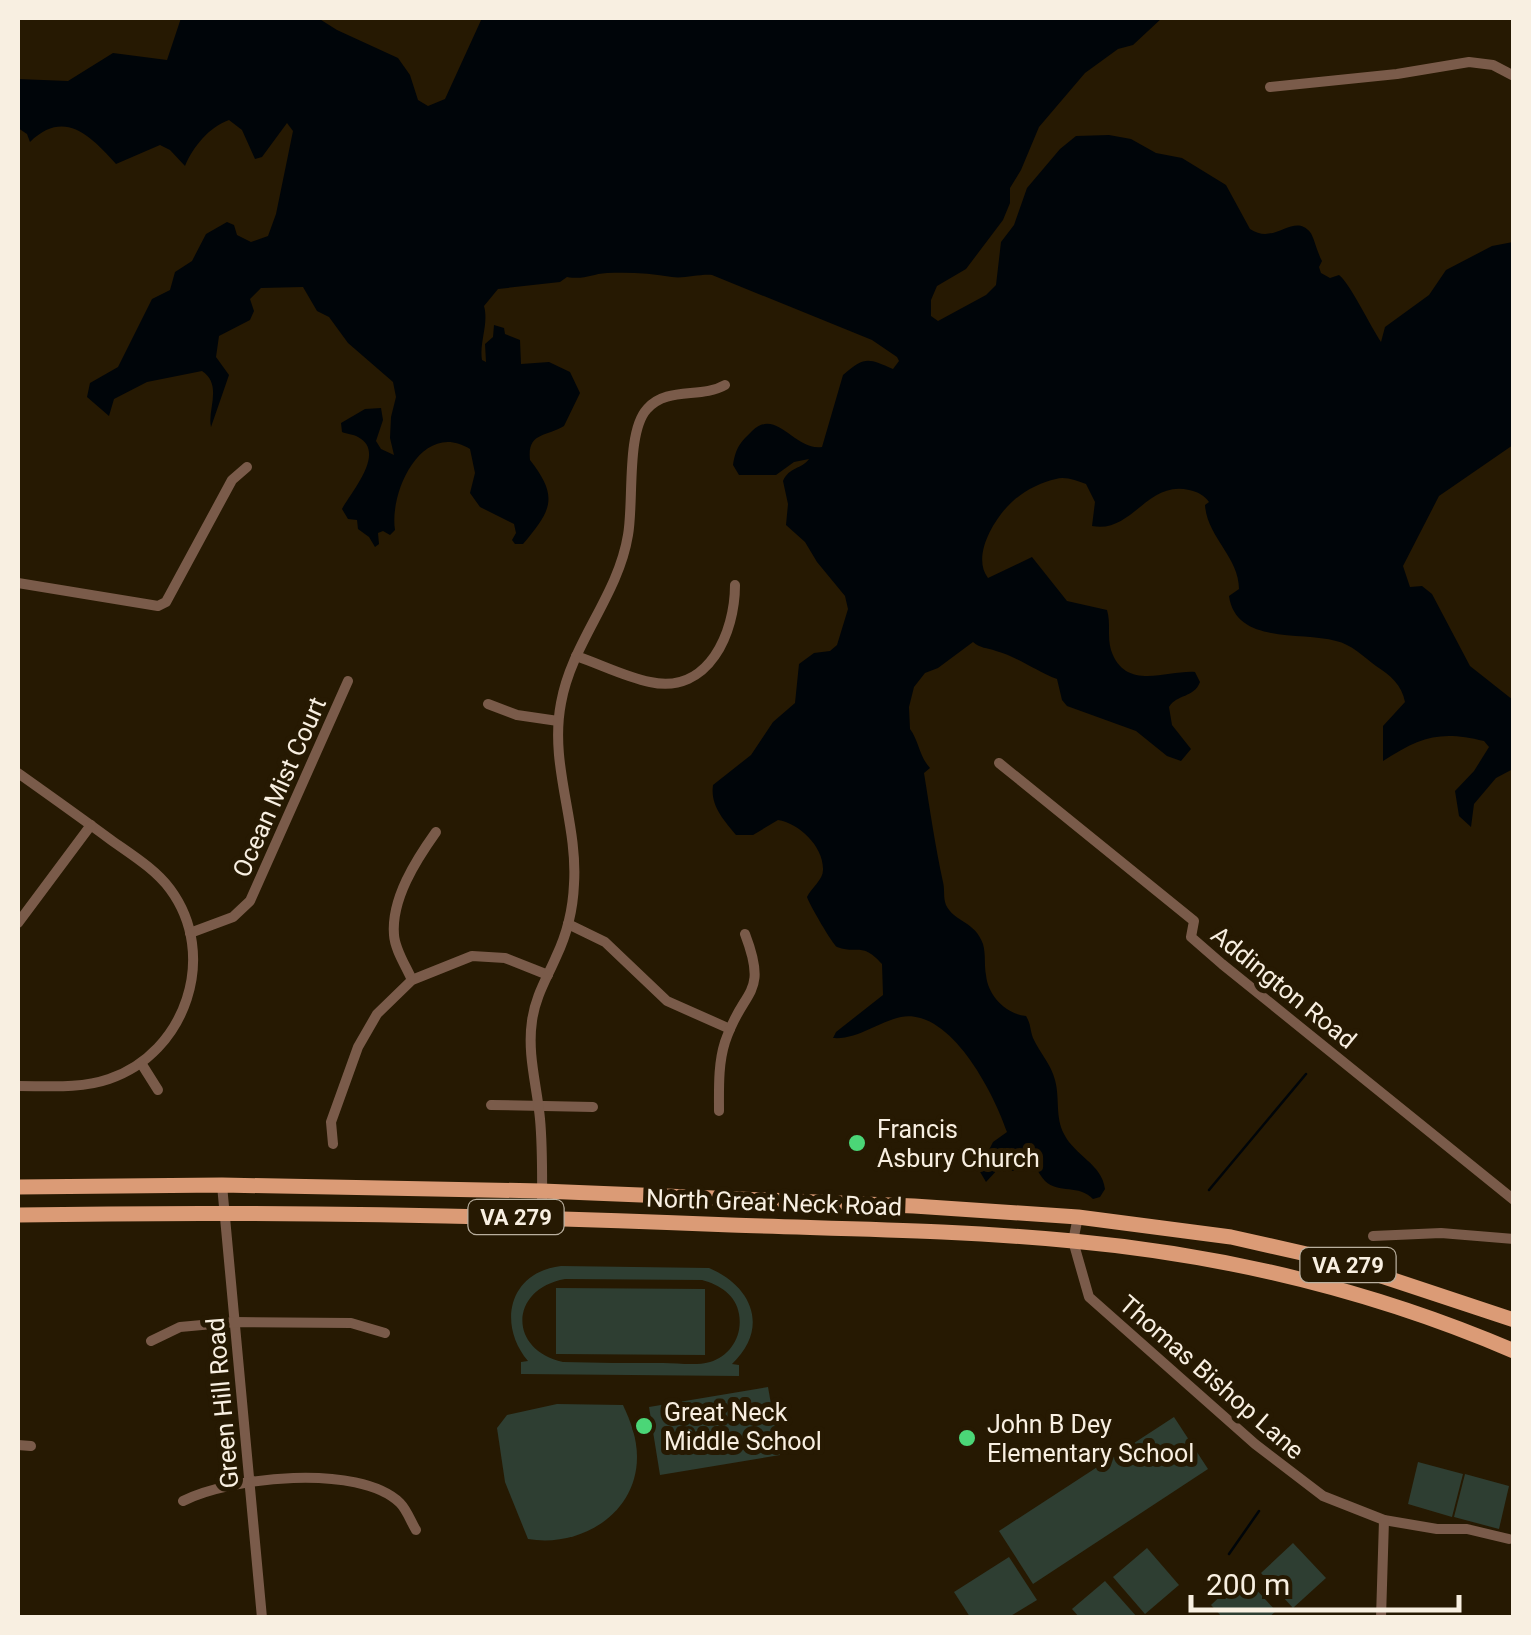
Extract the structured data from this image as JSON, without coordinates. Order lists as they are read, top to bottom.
{
  "streets": {
    "main road": ["North Great Neck Road", "VA 279"],
    "street": [
      "Ocean Mist Court",
      "Addington Road",
      "Thomas Bishop Lane",
      "Green Hill Road"
    ]
  },
  "crossings": [
    ["North Great Neck Road", "Thomas Bishop Lane"],
    ["North Great Neck Road", "Green Hill Road"]
  ],
  "places": ["Francis Asbury Church", "Great Neck Middle School", "John B Dey Elementary School"],
  "scale_bar": "200 m"
}
